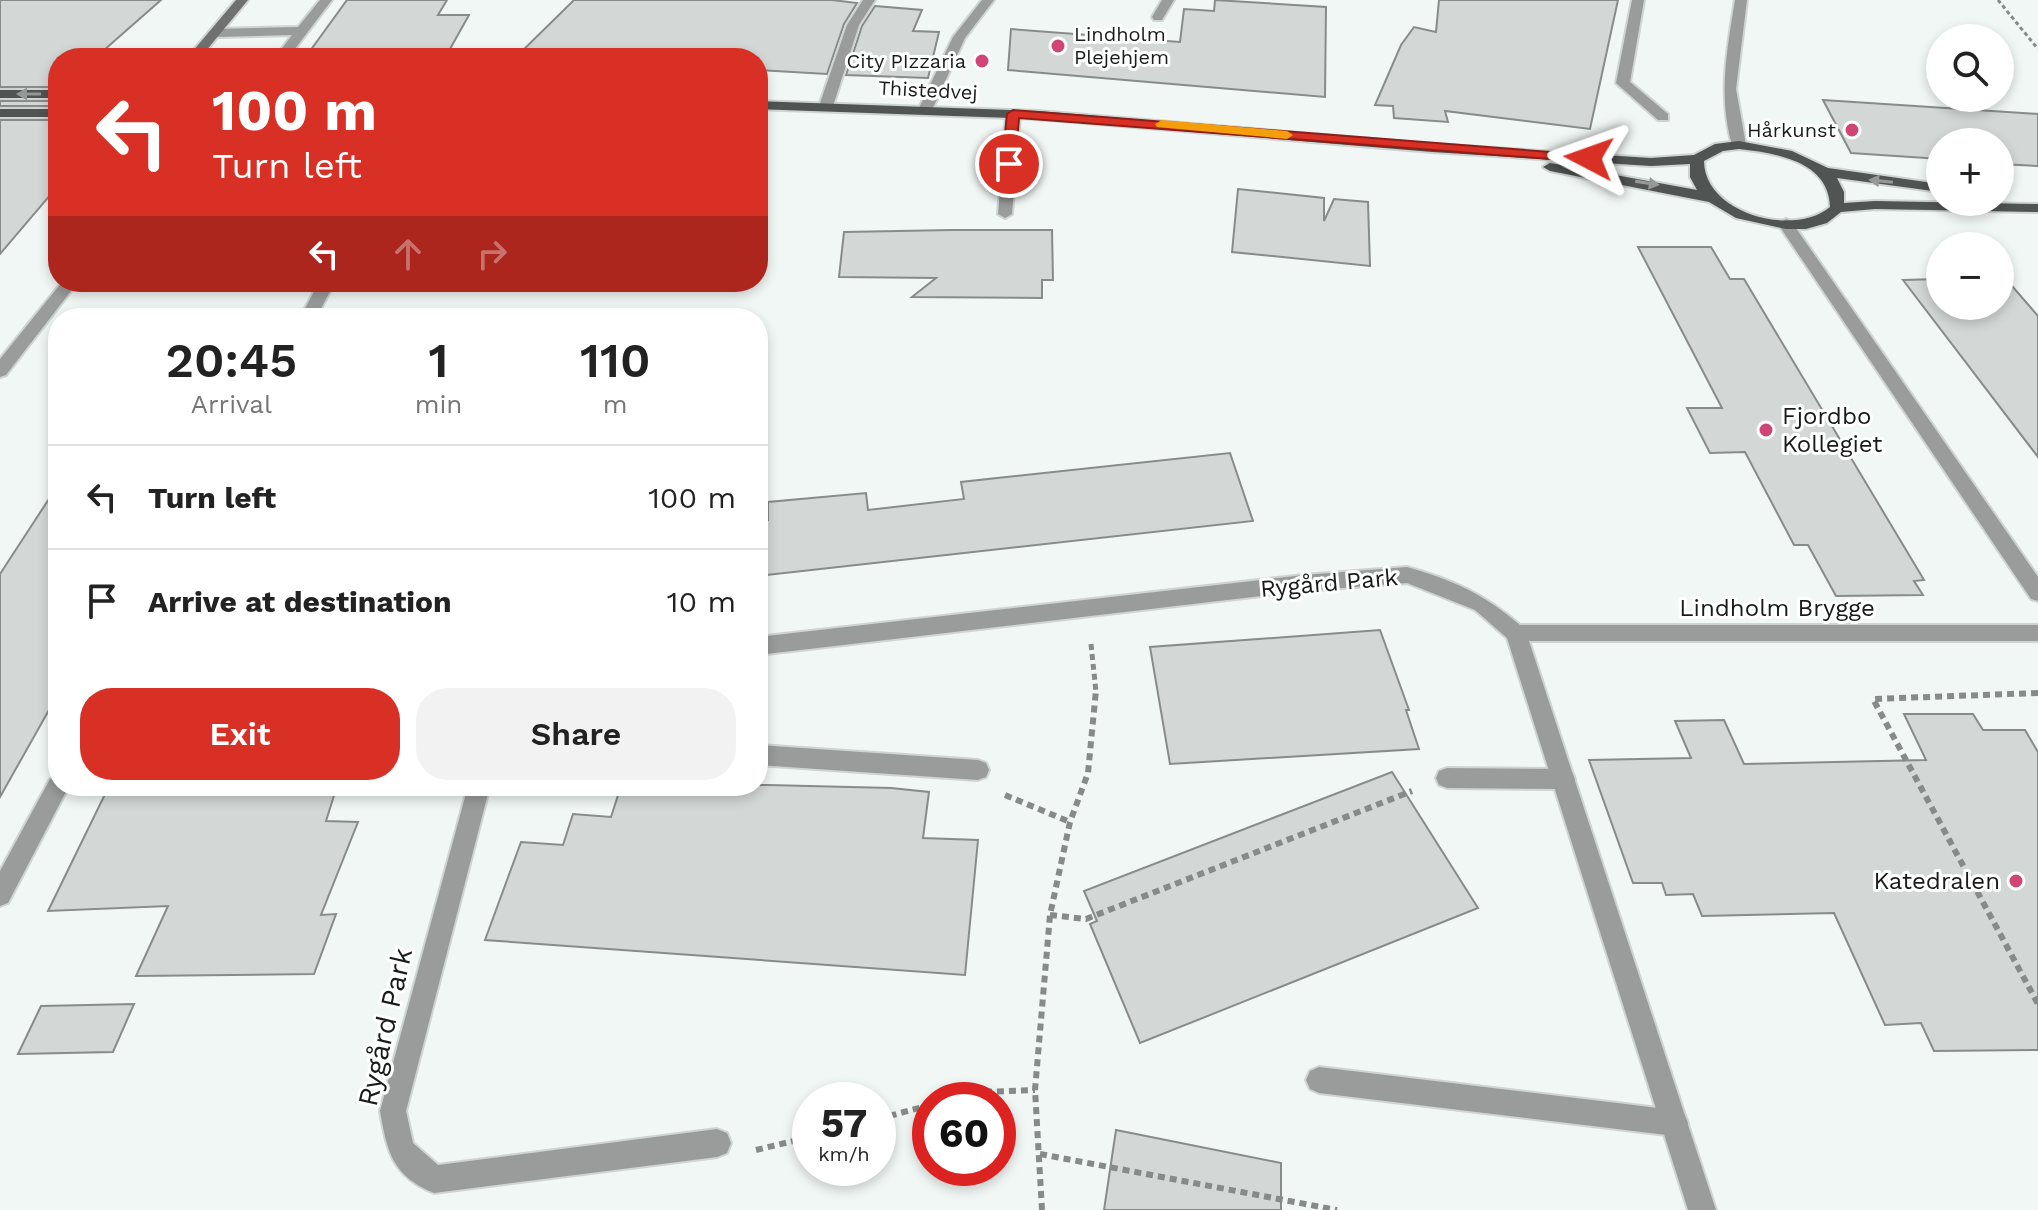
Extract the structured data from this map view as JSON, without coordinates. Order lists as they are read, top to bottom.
{
  "streets": {
    "main road": ["Thistedvej"],
    "street": ["Rygård Park", "Lindholm Brygge"]
  },
  "crossings": [
    ["Rygård Park", "Lindholm Brygge"]
  ],
  "places": [
    "Lindholm Plejehjem",
    "City PIzzaria",
    "Hårkunst",
    "Fjordbo Kollegiet",
    "Katedralen"
  ],
  "page": {
    "map_buttons": ["+", "−"],
    "turn": ["100 m", "Turn left"],
    "eta": [
      "20:45",
      "Arrival",
      "1",
      "min",
      "110",
      "m"
    ],
    "list": [
      {
        "name": "Turn left",
        "value": "100 m"
      },
      {
        "name": "Arrive at destination",
        "value": "10 m"
      }
    ],
    "buttons": ["Exit", "Share"],
    "speed": "57 km/h",
    "limit": "60"
  }
}
